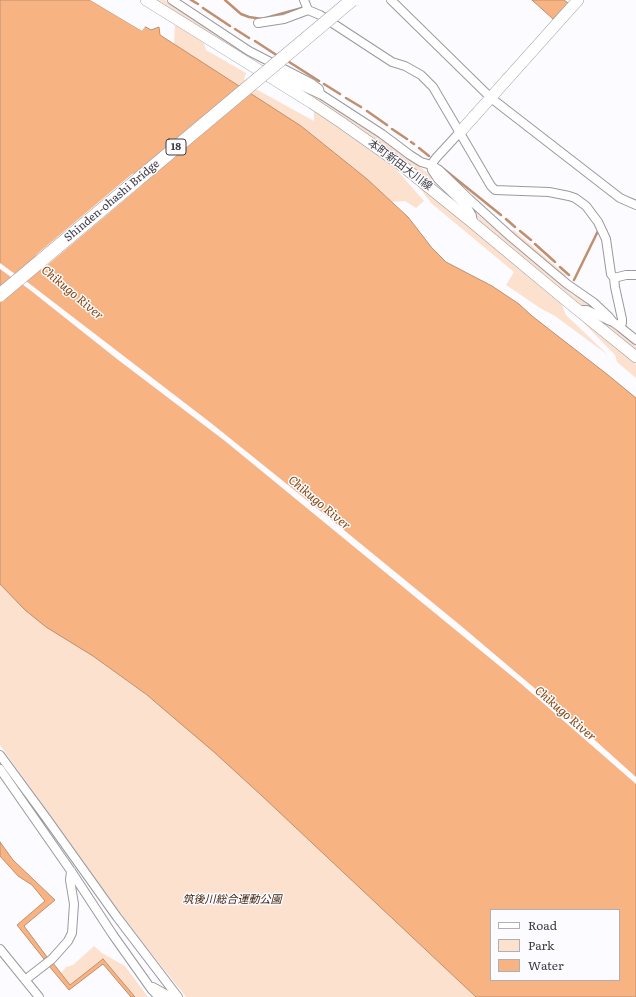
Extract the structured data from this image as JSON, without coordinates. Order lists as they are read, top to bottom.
{
  "streets": {
    "main road": ["18", "本町新田大川線", "Shinden-ohashi Bridge"]
  },
  "water": ["Chikugo River"],
  "parks": ["筑後川総合運動公園"],
  "legend": ["Road", "Park", "Water"]
}
